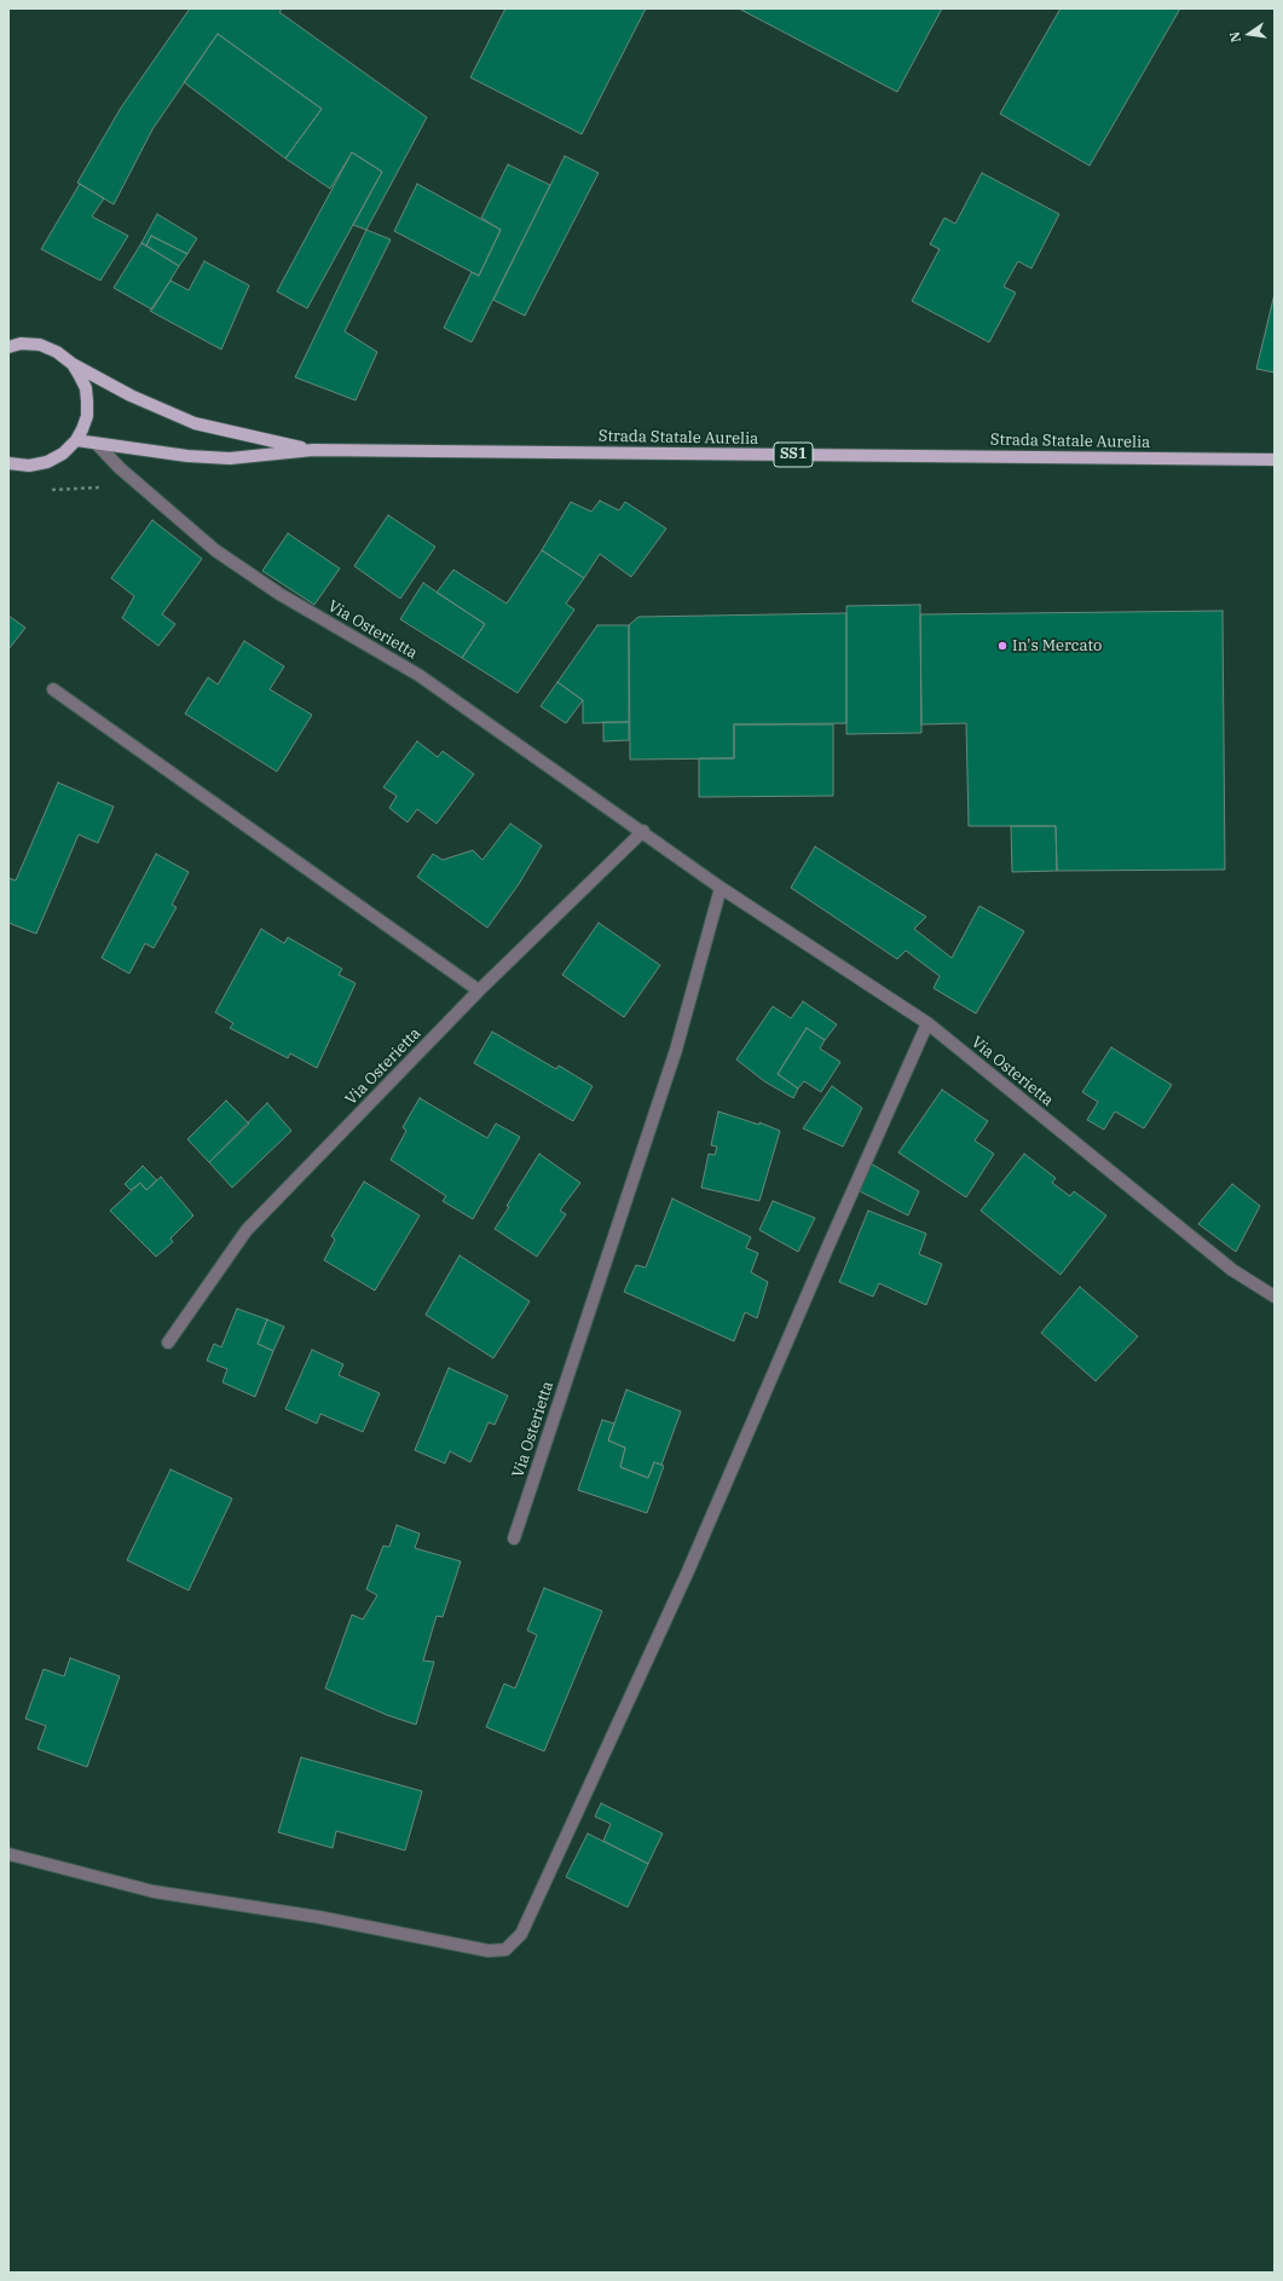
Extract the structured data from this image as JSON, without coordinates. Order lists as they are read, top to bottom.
{
  "streets": {
    "main road": ["Strada Statale Aurelia", "SS1"],
    "street": ["Via Osterietta"]
  },
  "places": ["In's Mercato"],
  "north": "left"
}
